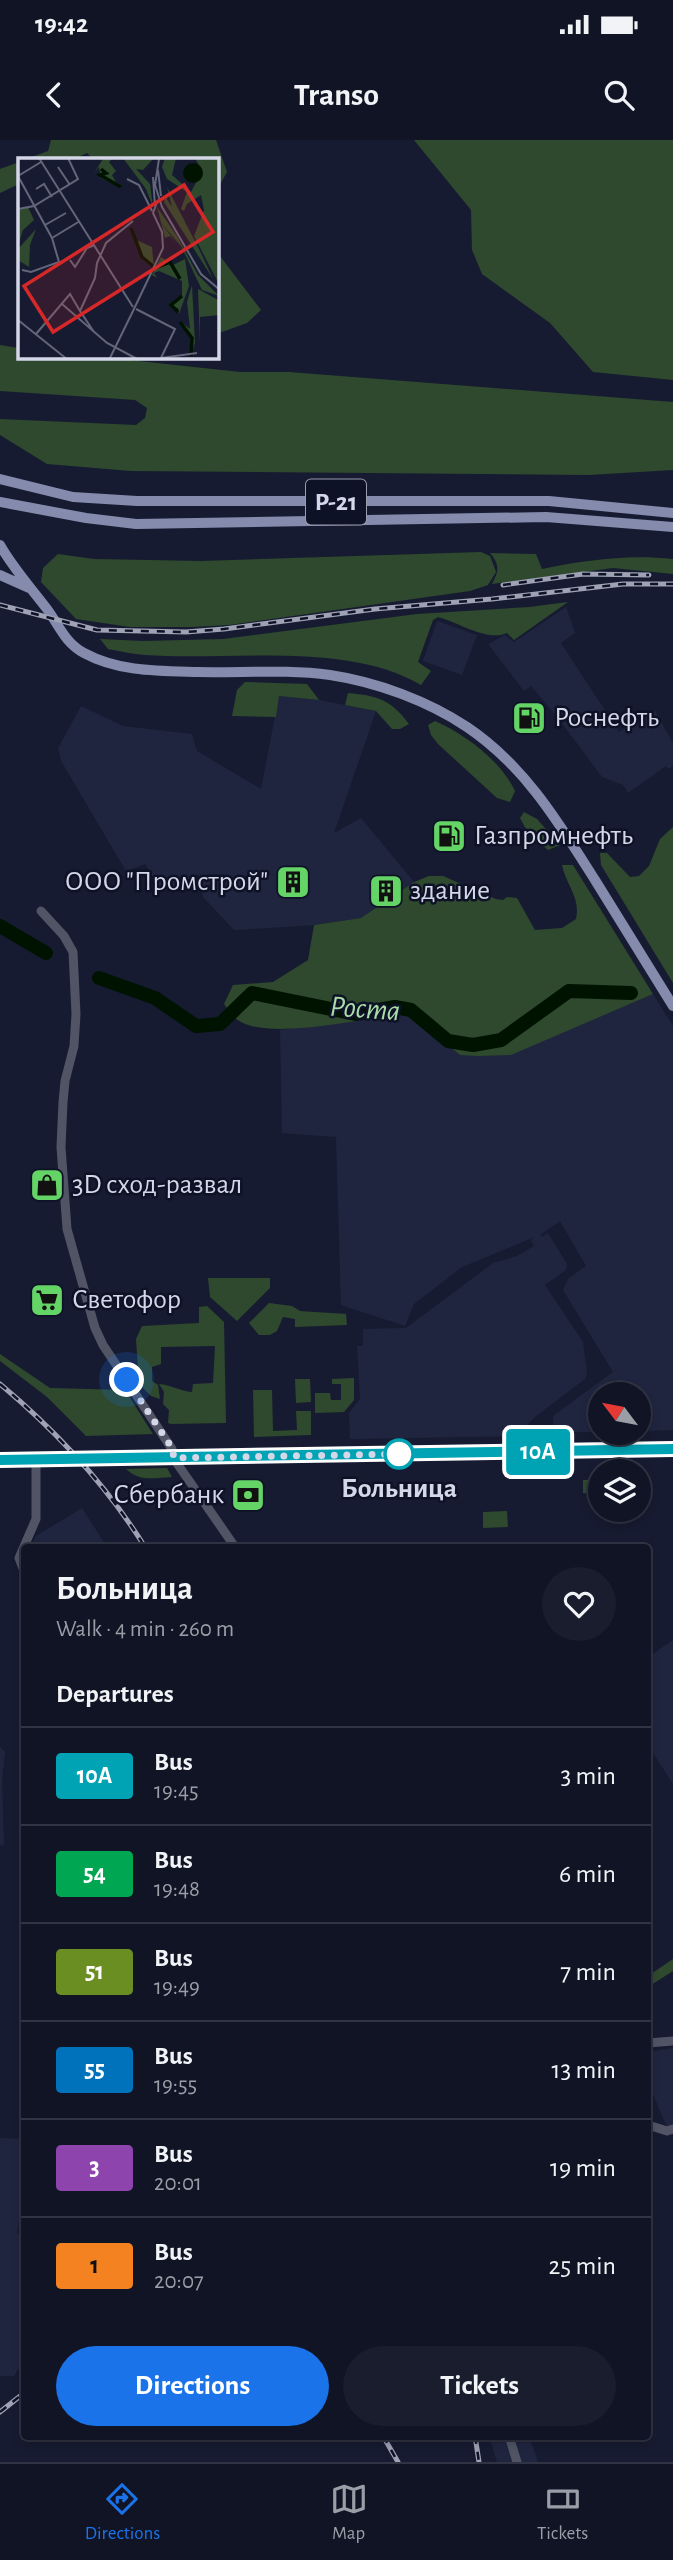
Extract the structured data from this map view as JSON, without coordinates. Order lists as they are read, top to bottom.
{
  "streets": {
    "main road": ["Р-21"]
  },
  "water": ["Роста"],
  "places": {
    "fuel station": ["Роснефть", "Газпромнефть"],
    "building": ["ООО \"Промстрой\"", "здание"],
    "shop": ["3D сход-развал"],
    "supermarket": ["Светофор"],
    "other": ["Больница"],
    "bank": ["Сбербанк"]
  },
  "lines": ["bus line 10А"],
  "north": "top left",
  "page": {
    "status": "19:42",
    "header": "Transo",
    "on_map": "10А",
    "heading": [
      ["Больница", "Walk · 4 min · 260 m"],
      "Departures"
    ],
    "list": [
      {
        "mark": "10А",
        "name": "Bus",
        "note": "19:45",
        "value": "3 min"
      },
      {
        "mark": "54",
        "name": "Bus",
        "note": "19:48",
        "value": "6 min"
      },
      {
        "mark": "51",
        "name": "Bus",
        "note": "19:49",
        "value": "7 min"
      },
      {
        "mark": "55",
        "name": "Bus",
        "note": "19:55",
        "value": "13 min"
      },
      {
        "mark": "3",
        "name": "Bus",
        "note": "20:01",
        "value": "19 min"
      },
      {
        "mark": "1",
        "name": "Bus",
        "note": "20:07",
        "value": "25 min"
      }
    ],
    "buttons": ["Directions", "Tickets"],
    "tabs": ["Directions", "Map", "Tickets"]
  }
}
